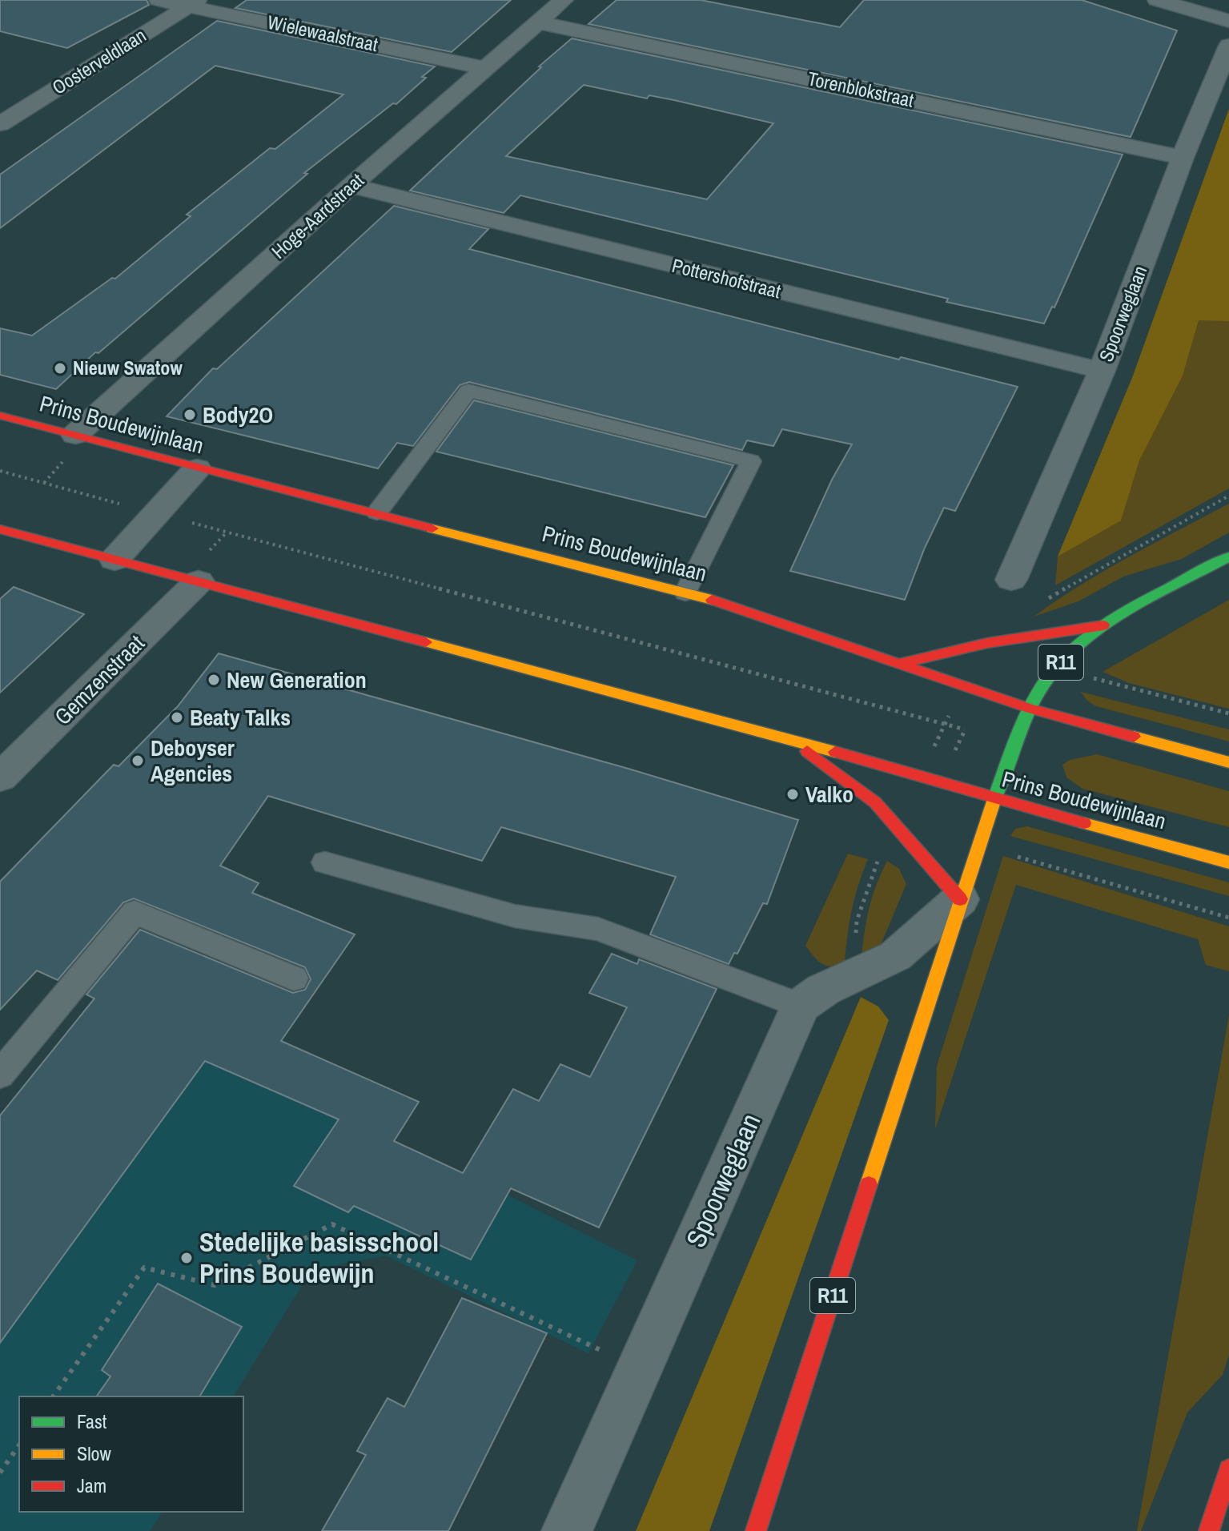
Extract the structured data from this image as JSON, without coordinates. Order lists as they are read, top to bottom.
{
  "streets": {
    "main road": ["Prins Boudewijnlaan", "R11"],
    "street": [
      "Wielewaalstraat",
      "Oosterveldlaan",
      "Torenblokstraat",
      "Hoge-Aardstraat",
      "Pottershofstraat",
      "Spoorweglaan",
      "Gemzenstraat"
    ]
  },
  "crossings": [
    ["Wielewaalstraat", "Oosterveldlaan"],
    ["Wielewaalstraat", "Hoge-Aardstraat"],
    ["Torenblokstraat", "Hoge-Aardstraat"],
    ["Torenblokstraat", "Spoorweglaan"],
    ["Hoge-Aardstraat", "Pottershofstraat"],
    ["Hoge-Aardstraat", "Prins Boudewijnlaan"],
    ["Pottershofstraat", "Spoorweglaan"],
    ["Prins Boudewijnlaan", "R11"],
    ["Prins Boudewijnlaan", "Gemzenstraat"]
  ],
  "places": [
    "Nieuw Swatow",
    "Body2O",
    "New Generation",
    "Beaty Talks",
    "Deboyser Agencies",
    "Valko",
    "Stedelijke basisschool Prins Boudewijn"
  ],
  "legend": ["Fast", "Slow", "Jam"]
}
